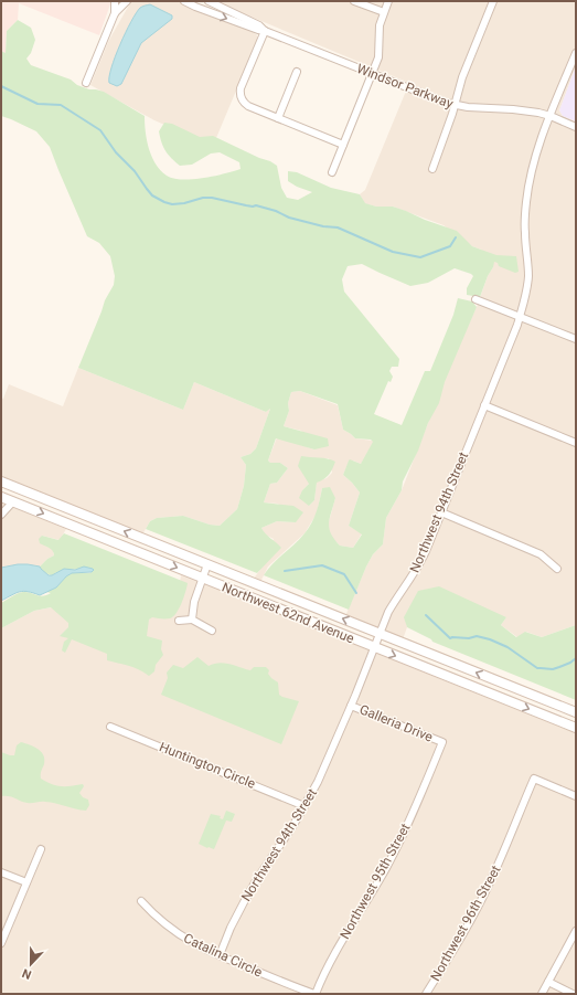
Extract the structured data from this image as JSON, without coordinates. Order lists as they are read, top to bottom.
{
  "streets": {
    "street": [
      "Windsor Parkway",
      "Northwest 94th Street",
      "Northwest 62nd Avenue",
      "Galleria Drive",
      "Huntington Circle",
      "Northwest 95th Street",
      "Northwest 96th Street",
      "Catalina Circle"
    ]
  },
  "crossings": [
    ["Windsor Parkway", "Northwest 94th Street"],
    ["Northwest 94th Street", "Northwest 62nd Avenue"],
    ["Northwest 94th Street", "Galleria Drive"],
    ["Northwest 94th Street", "Huntington Circle"],
    ["Northwest 94th Street", "Catalina Circle"],
    ["Galleria Drive", "Northwest 95th Street"],
    ["Northwest 95th Street", "Catalina Circle"]
  ],
  "north": "bottom"
}
